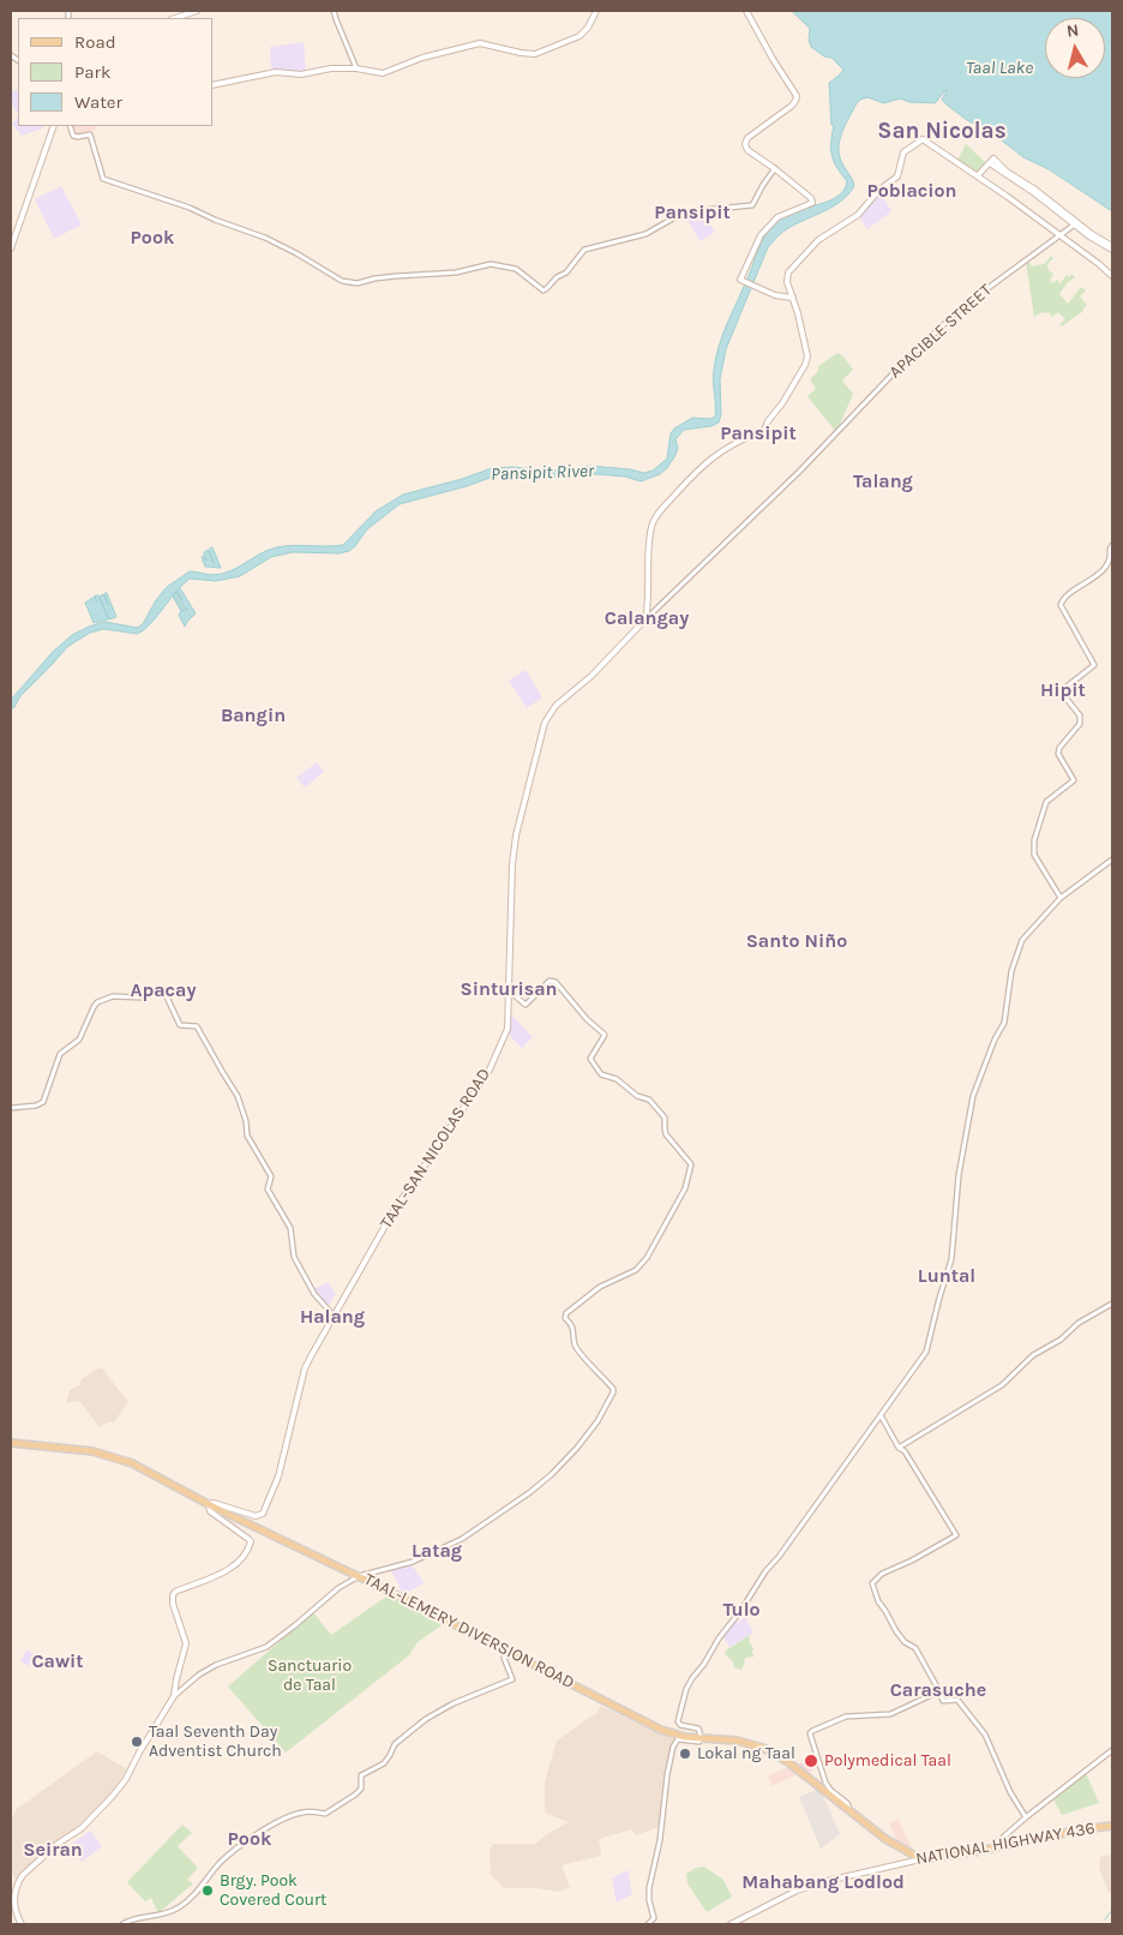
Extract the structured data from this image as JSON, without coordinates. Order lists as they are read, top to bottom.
{
  "streets": {
    "main road": ["TAAL-SAN NICOLAS ROAD", "TAAL-LEMERY DIVERSION ROAD", "NATIONAL HIGHWAY 436"],
    "street": ["APACIBLE STREET"]
  },
  "crossings": [
    ["APACIBLE STREET", "TAAL-SAN NICOLAS ROAD"],
    ["TAAL-SAN NICOLAS ROAD", "TAAL-LEMERY DIVERSION ROAD"],
    ["TAAL-LEMERY DIVERSION ROAD", "NATIONAL HIGHWAY 436"]
  ],
  "districts": [
    "San Nicolas",
    "Poblacion",
    "Pansipit",
    "Pook",
    "Pansipit",
    "Talang",
    "Calangay",
    "Hipit",
    "Bangin",
    "Santo Niño",
    "Sinturisan",
    "Apacay",
    "Luntal",
    "Halang",
    "Latag",
    "Tulo",
    "Cawit",
    "Carasuche",
    "Pook",
    "Seiran",
    "Mahabang Lodlod"
  ],
  "water": ["Taal Lake", "Pansipit River"],
  "parks": ["Sanctuario de Taal"],
  "places": [
    "Taal Seventh Day Adventist Church",
    "Lokal ng Taal",
    "Polymedical Taal",
    "Brgy. Pook Covered Court"
  ],
  "legend": ["Road", "Park", "Water"],
  "north": "top"
}
